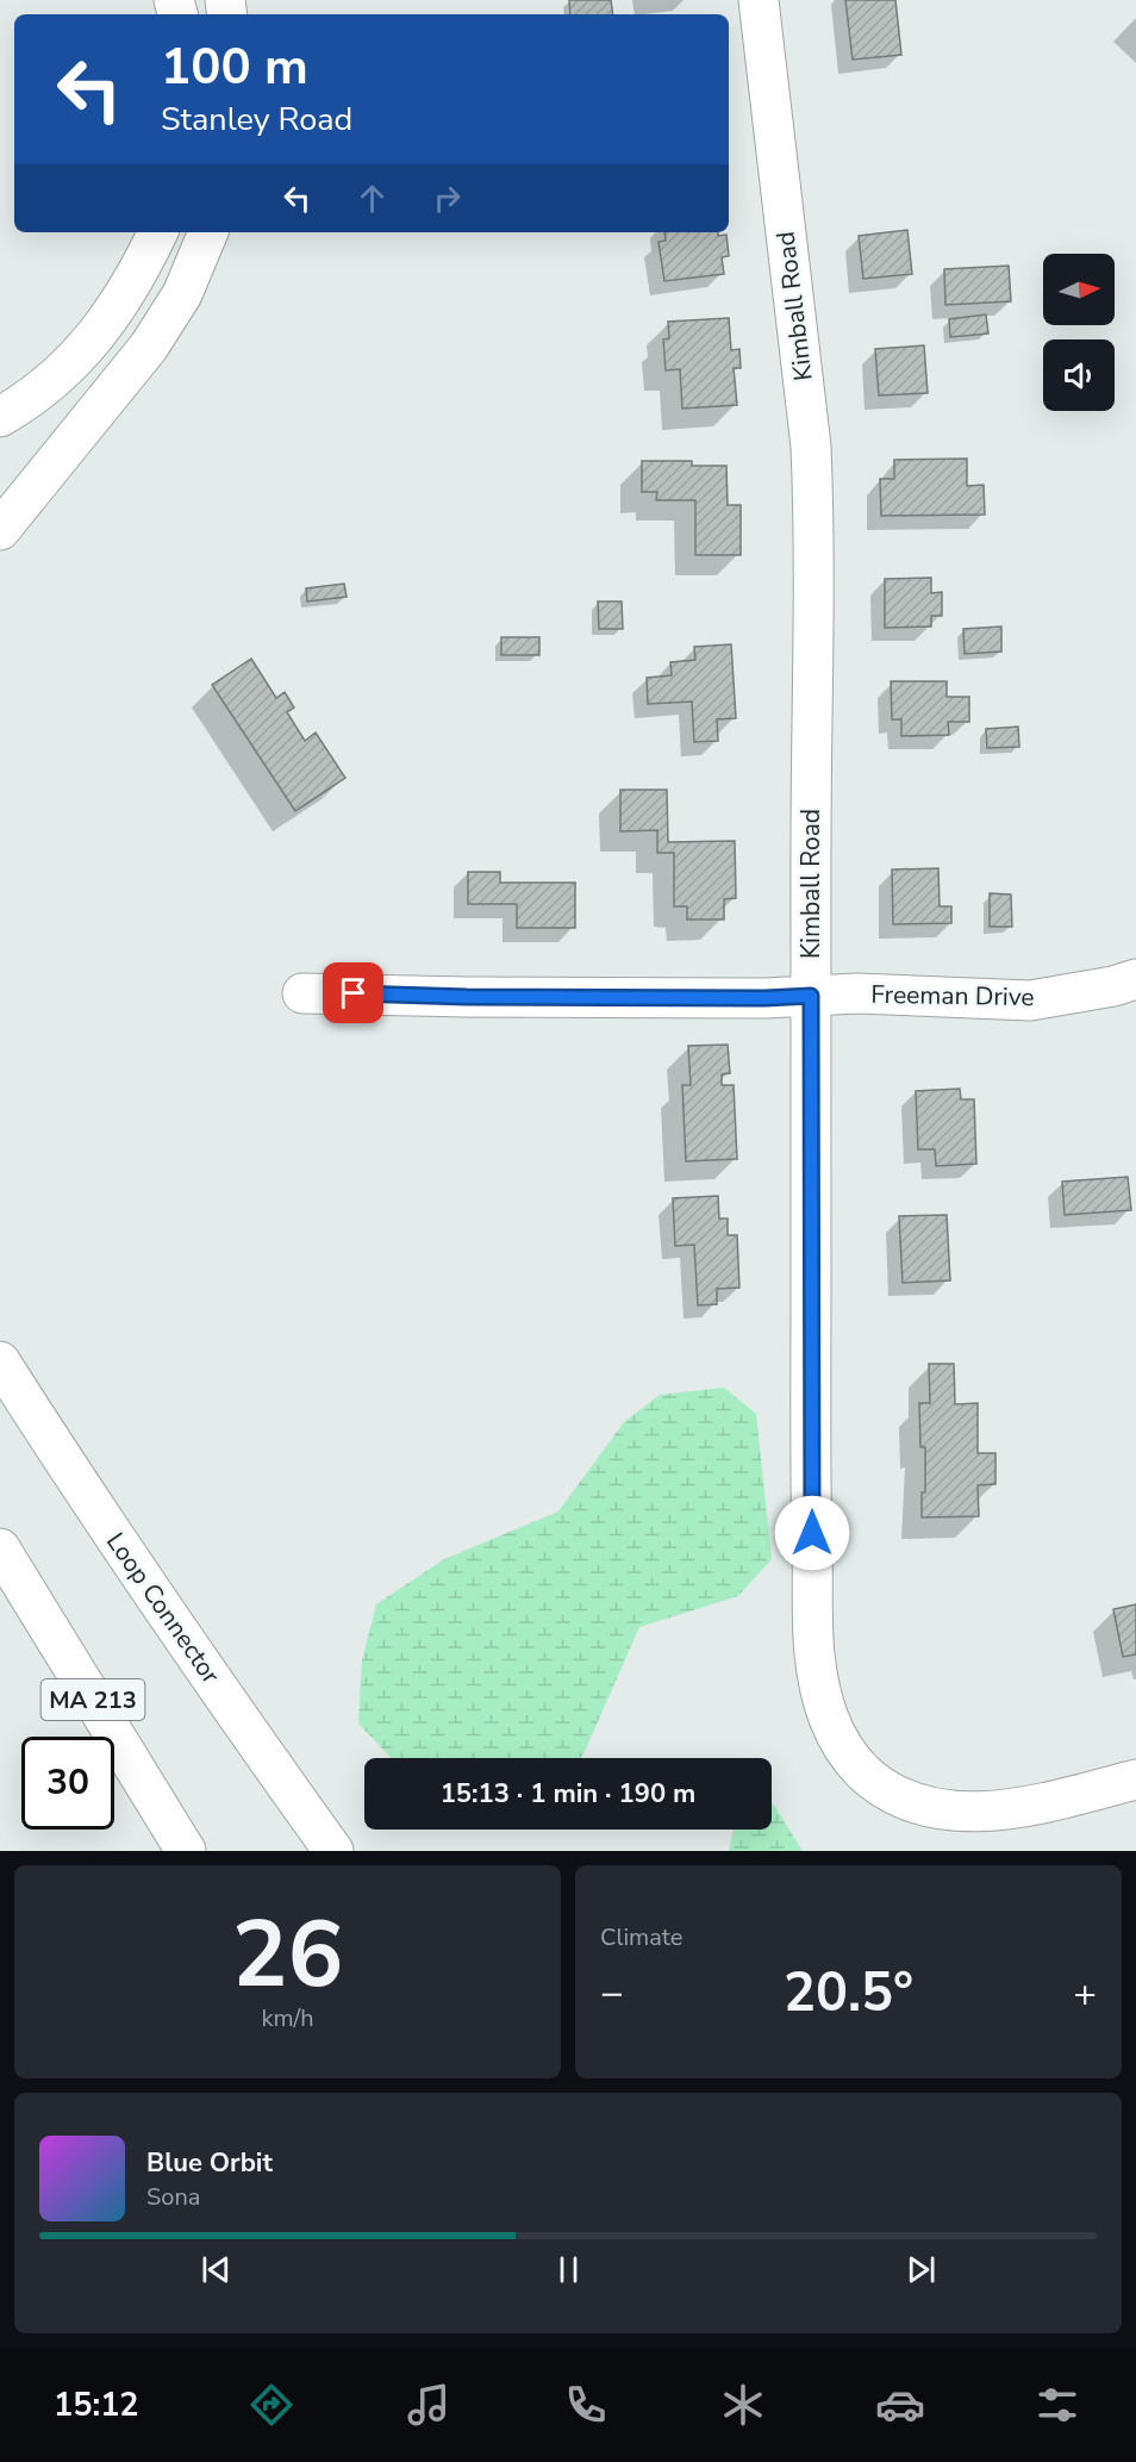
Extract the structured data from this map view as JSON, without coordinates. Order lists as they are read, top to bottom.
{
  "streets": {
    "main road": [
      "Kimball Road",
      "Freeman Drive",
      "Loop Connector",
      "MA 213"
    ]
  },
  "crossings": [
    ["Kimball Road", "Freeman Drive"]
  ],
  "north": "right",
  "page": {
    "turn": ["100 m", "Stanley Road"],
    "limit": "30",
    "trip": "15:13 · 1 min · 190 m",
    "tile": [
      ["26", "km/h"],
      "Climate"
    ],
    "heat": ["−", "20.5°", "+"],
    "song": ["Blue Orbit", "Sona"],
    "tabs": "15:12"
  }
}
